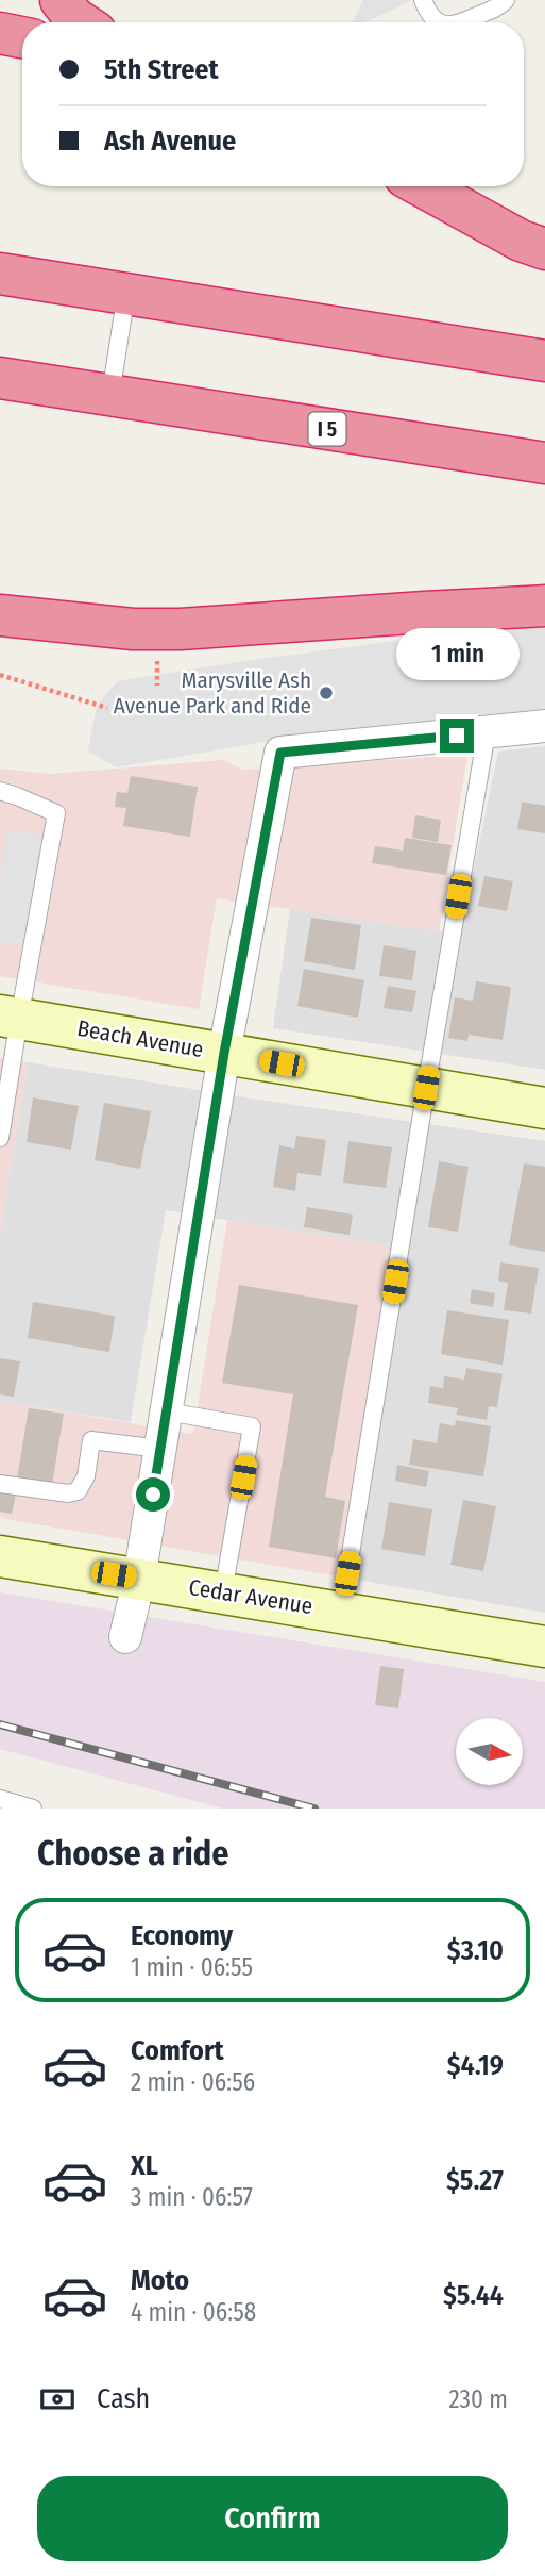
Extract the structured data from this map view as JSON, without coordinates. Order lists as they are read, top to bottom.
{
  "streets": {
    "highway": ["I 5"],
    "street": ["Beach Avenue", "Cedar Avenue"]
  },
  "places": ["Marysville Ash Avenue Park and Ride"],
  "north": "right",
  "page": {
    "banner": ["5th Street", "Ash Avenue"],
    "bubble": "1 min",
    "heading": "Choose a ride",
    "list": [
      {
        "name": "Economy",
        "note": "1 min · 06:55",
        "value": "$3.10"
      },
      {
        "name": "Comfort",
        "note": "2 min · 06:56",
        "value": "$4.19"
      },
      {
        "name": "XL",
        "note": "3 min · 06:57",
        "value": "$5.27"
      },
      {
        "name": "Moto",
        "note": "4 min · 06:58",
        "value": "$5.44"
      }
    ],
    "pay": ["Cash", "230 m"],
    "buttons": "Confirm"
  }
}
